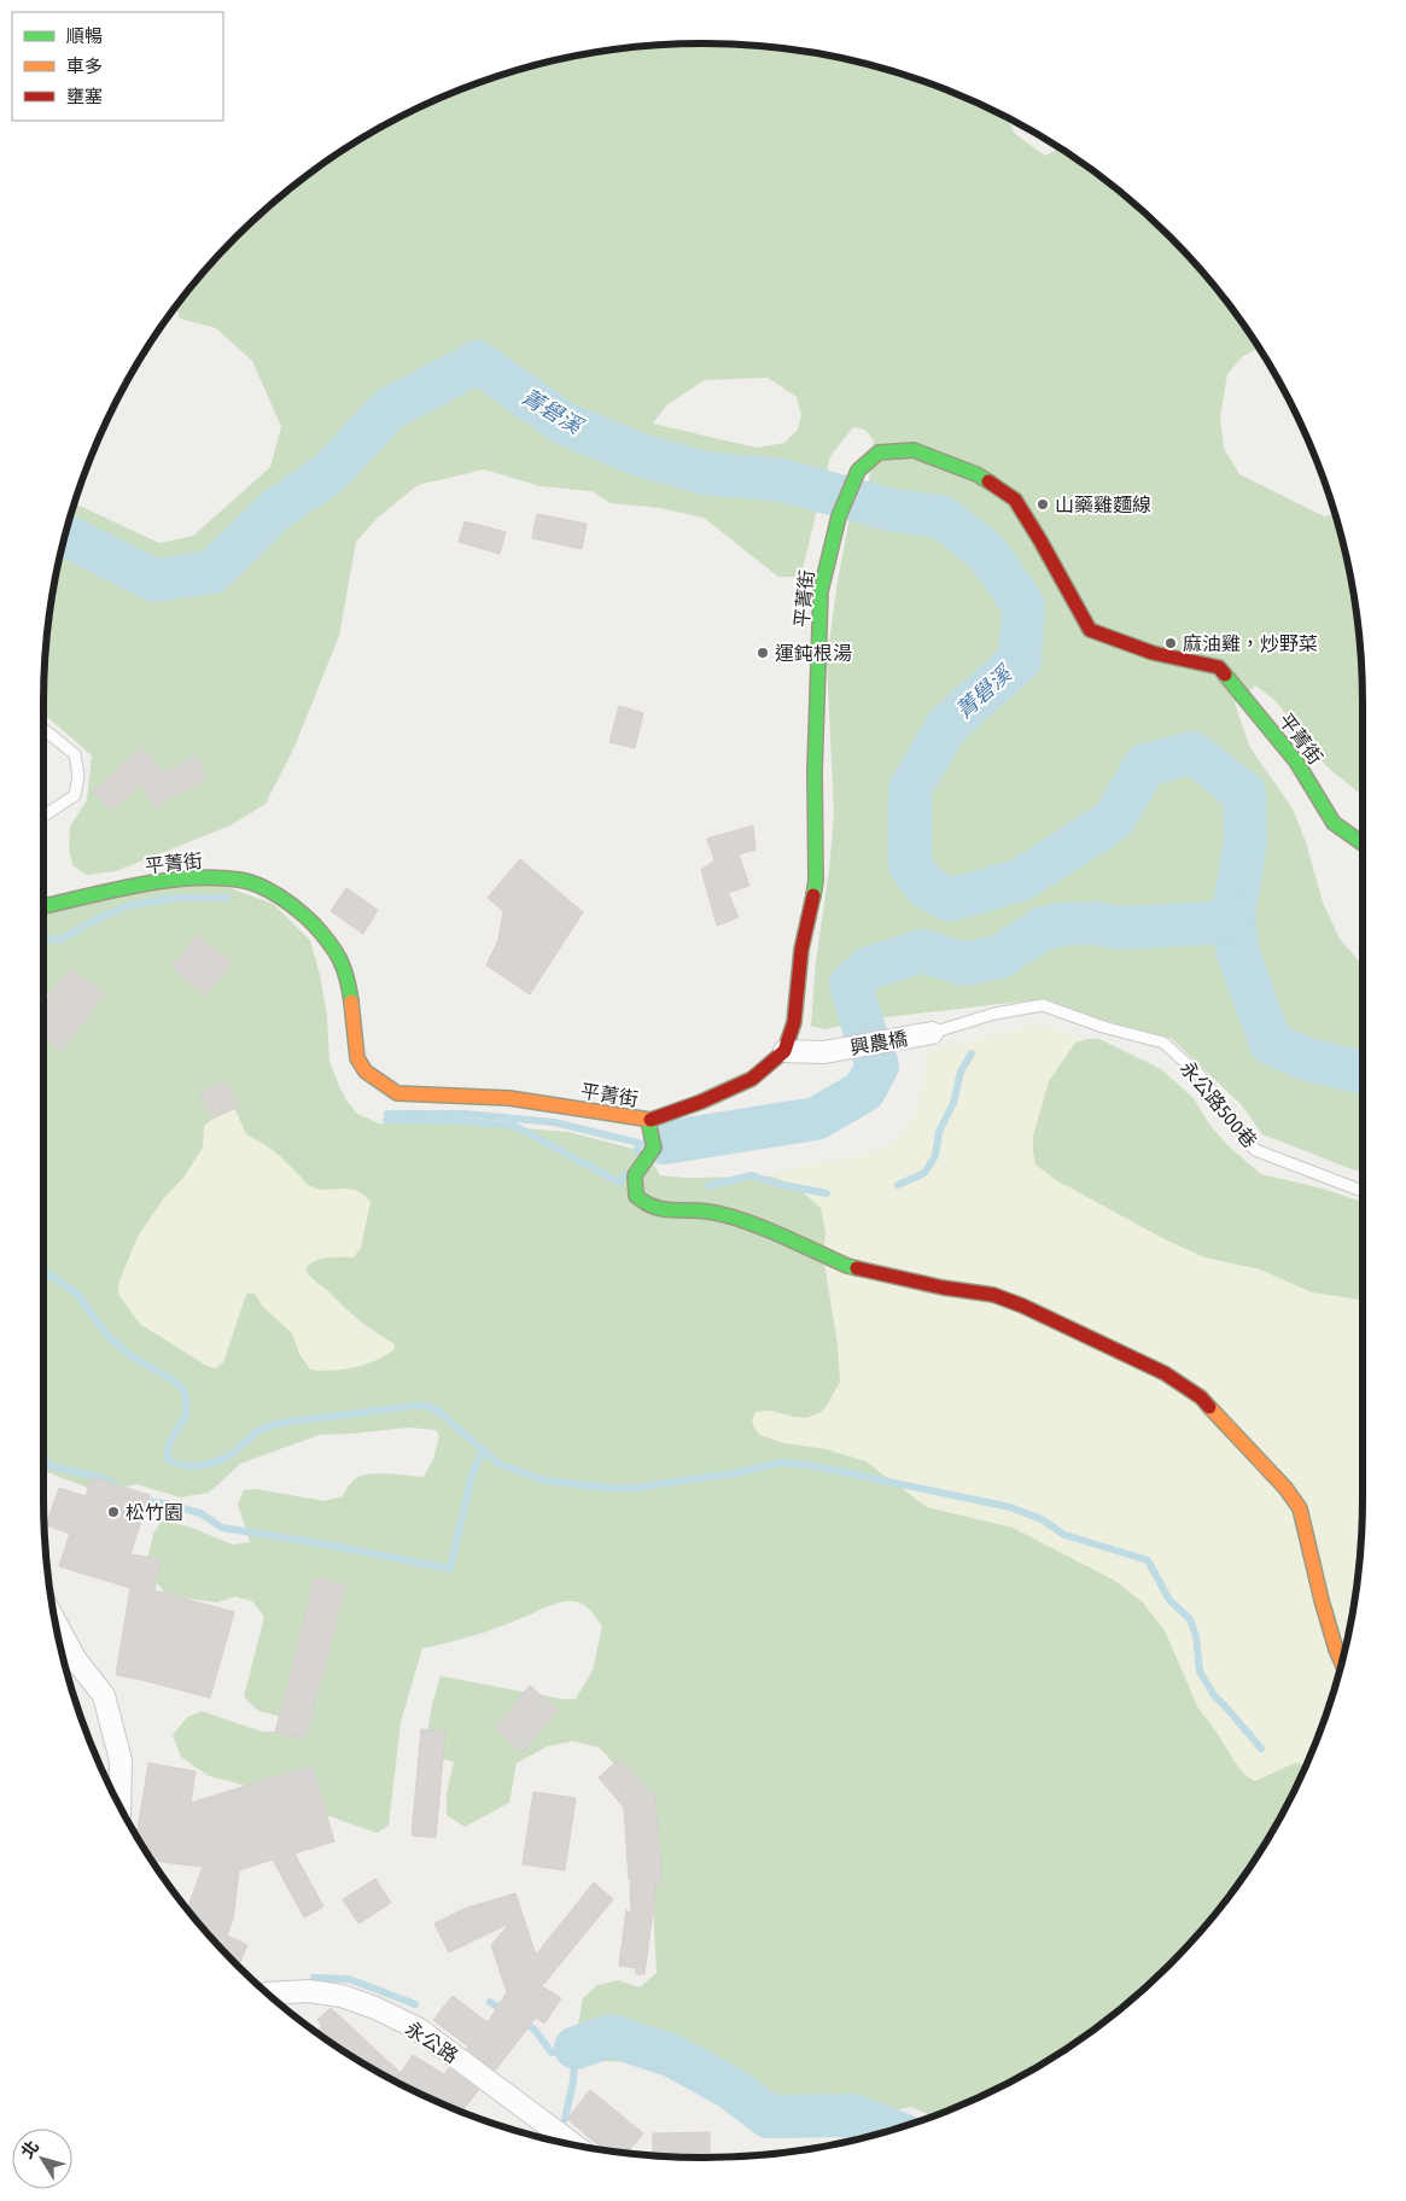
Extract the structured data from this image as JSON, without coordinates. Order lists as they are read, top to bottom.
{
  "streets": {
    "street": ["平菁街", "興農橋", "永公路"],
    "lane": ["永公路500巷"]
  },
  "crossings": [
    ["平菁街", "興農橋"],
    ["興農橋", "永公路500巷"]
  ],
  "water": ["菁礐溪"],
  "places": [
    "山藥雞麵線",
    "麻油雞，炒野菜",
    "運鈍根湯",
    "松竹園"
  ],
  "legend": ["順暢", "車多", "壅塞"],
  "north": "top left"
}
